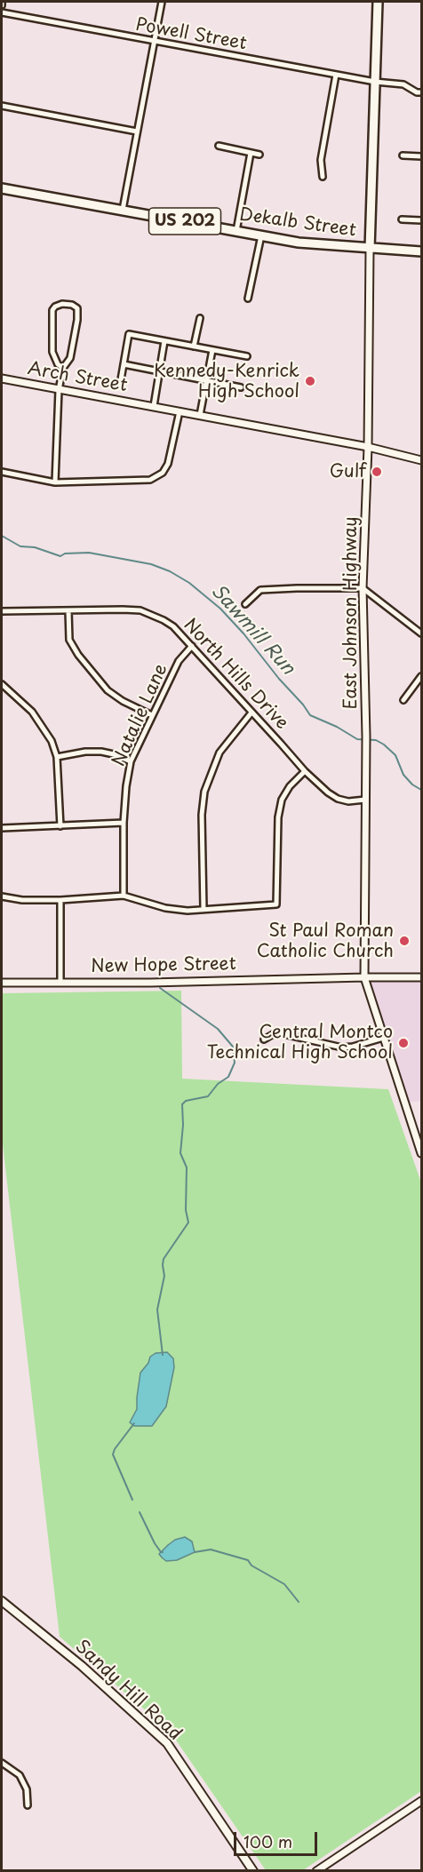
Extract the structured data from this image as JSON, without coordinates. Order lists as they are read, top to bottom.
{
  "streets": {
    "highway": ["US 202", "Dekalb Street"],
    "main road": ["Sandy Hill Road"],
    "street": [
      "Powell Street",
      "Arch Street",
      "East Johnson Highway",
      "North Hills Drive",
      "Natalie Lane",
      "New Hope Street"
    ]
  },
  "crossings": [
    ["US 202", "Dekalb Street"],
    ["US 202", "East Johnson Highway"],
    ["Dekalb Street", "East Johnson Highway"],
    ["Arch Street", "East Johnson Highway"],
    ["East Johnson Highway", "North Hills Drive"],
    ["East Johnson Highway", "New Hope Street"],
    ["North Hills Drive", "Natalie Lane"]
  ],
  "water": ["Sawmill Run"],
  "places": [
    "Kennedy-Kenrick High School",
    "Gulf",
    "St Paul Roman Catholic Church",
    "Central Montco Technical High School"
  ],
  "scale_bar": "100 m"
}
